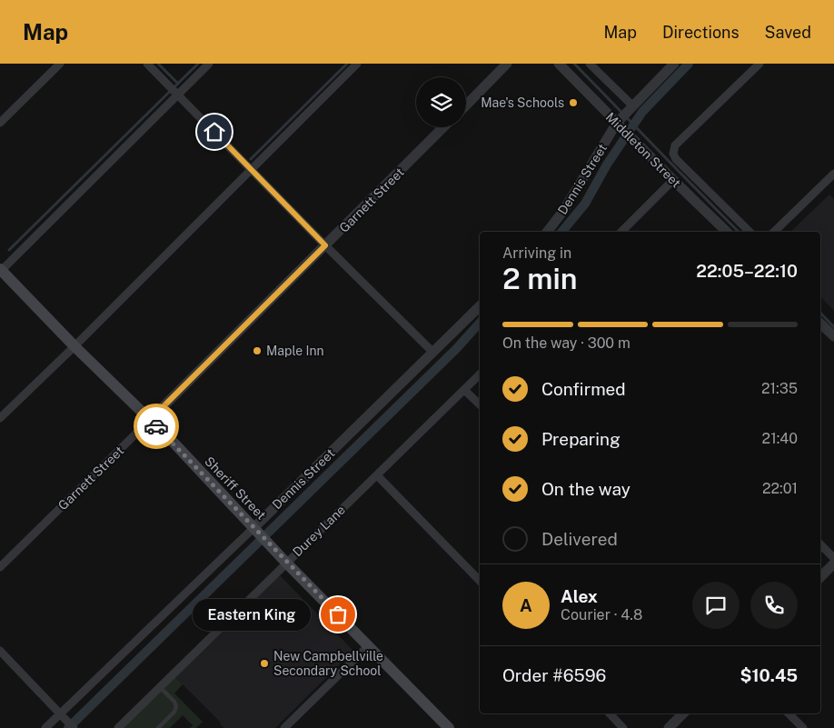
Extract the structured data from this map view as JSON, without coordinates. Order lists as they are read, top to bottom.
{
  "streets": {
    "main road": ["Sheriff Street"],
    "street": [
      "Middleton Street",
      "Dennis Street",
      "Garnett Street",
      "Durey Lane"
    ]
  },
  "crossings": [
    ["Middleton Street", "Dennis Street"],
    ["Dennis Street", "Sheriff Street"],
    ["Garnett Street", "Sheriff Street"],
    ["Sheriff Street", "Durey Lane"]
  ],
  "places": [
    "Mae's Schools",
    "Maple Inn",
    "Eastern King",
    "New Campbellville Secondary School"
  ],
  "page": {
    "header": "Map",
    "nav": ["Map", "Directions", "Saved"],
    "heading": ["2 min", "Arriving in", "22:05–22:10"],
    "panel": [
      "Alex",
      "Courier · 4.8",
      "Order #6596",
      "$10.45"
    ],
    "bar": "On the way · 300 m",
    "list": [
      ["Confirmed", "21:35"],
      ["Preparing", "21:40"],
      ["On the way", "22:01"],
      "Delivered"
    ],
    "round": "A",
    "bubble": "Eastern King"
  }
}
